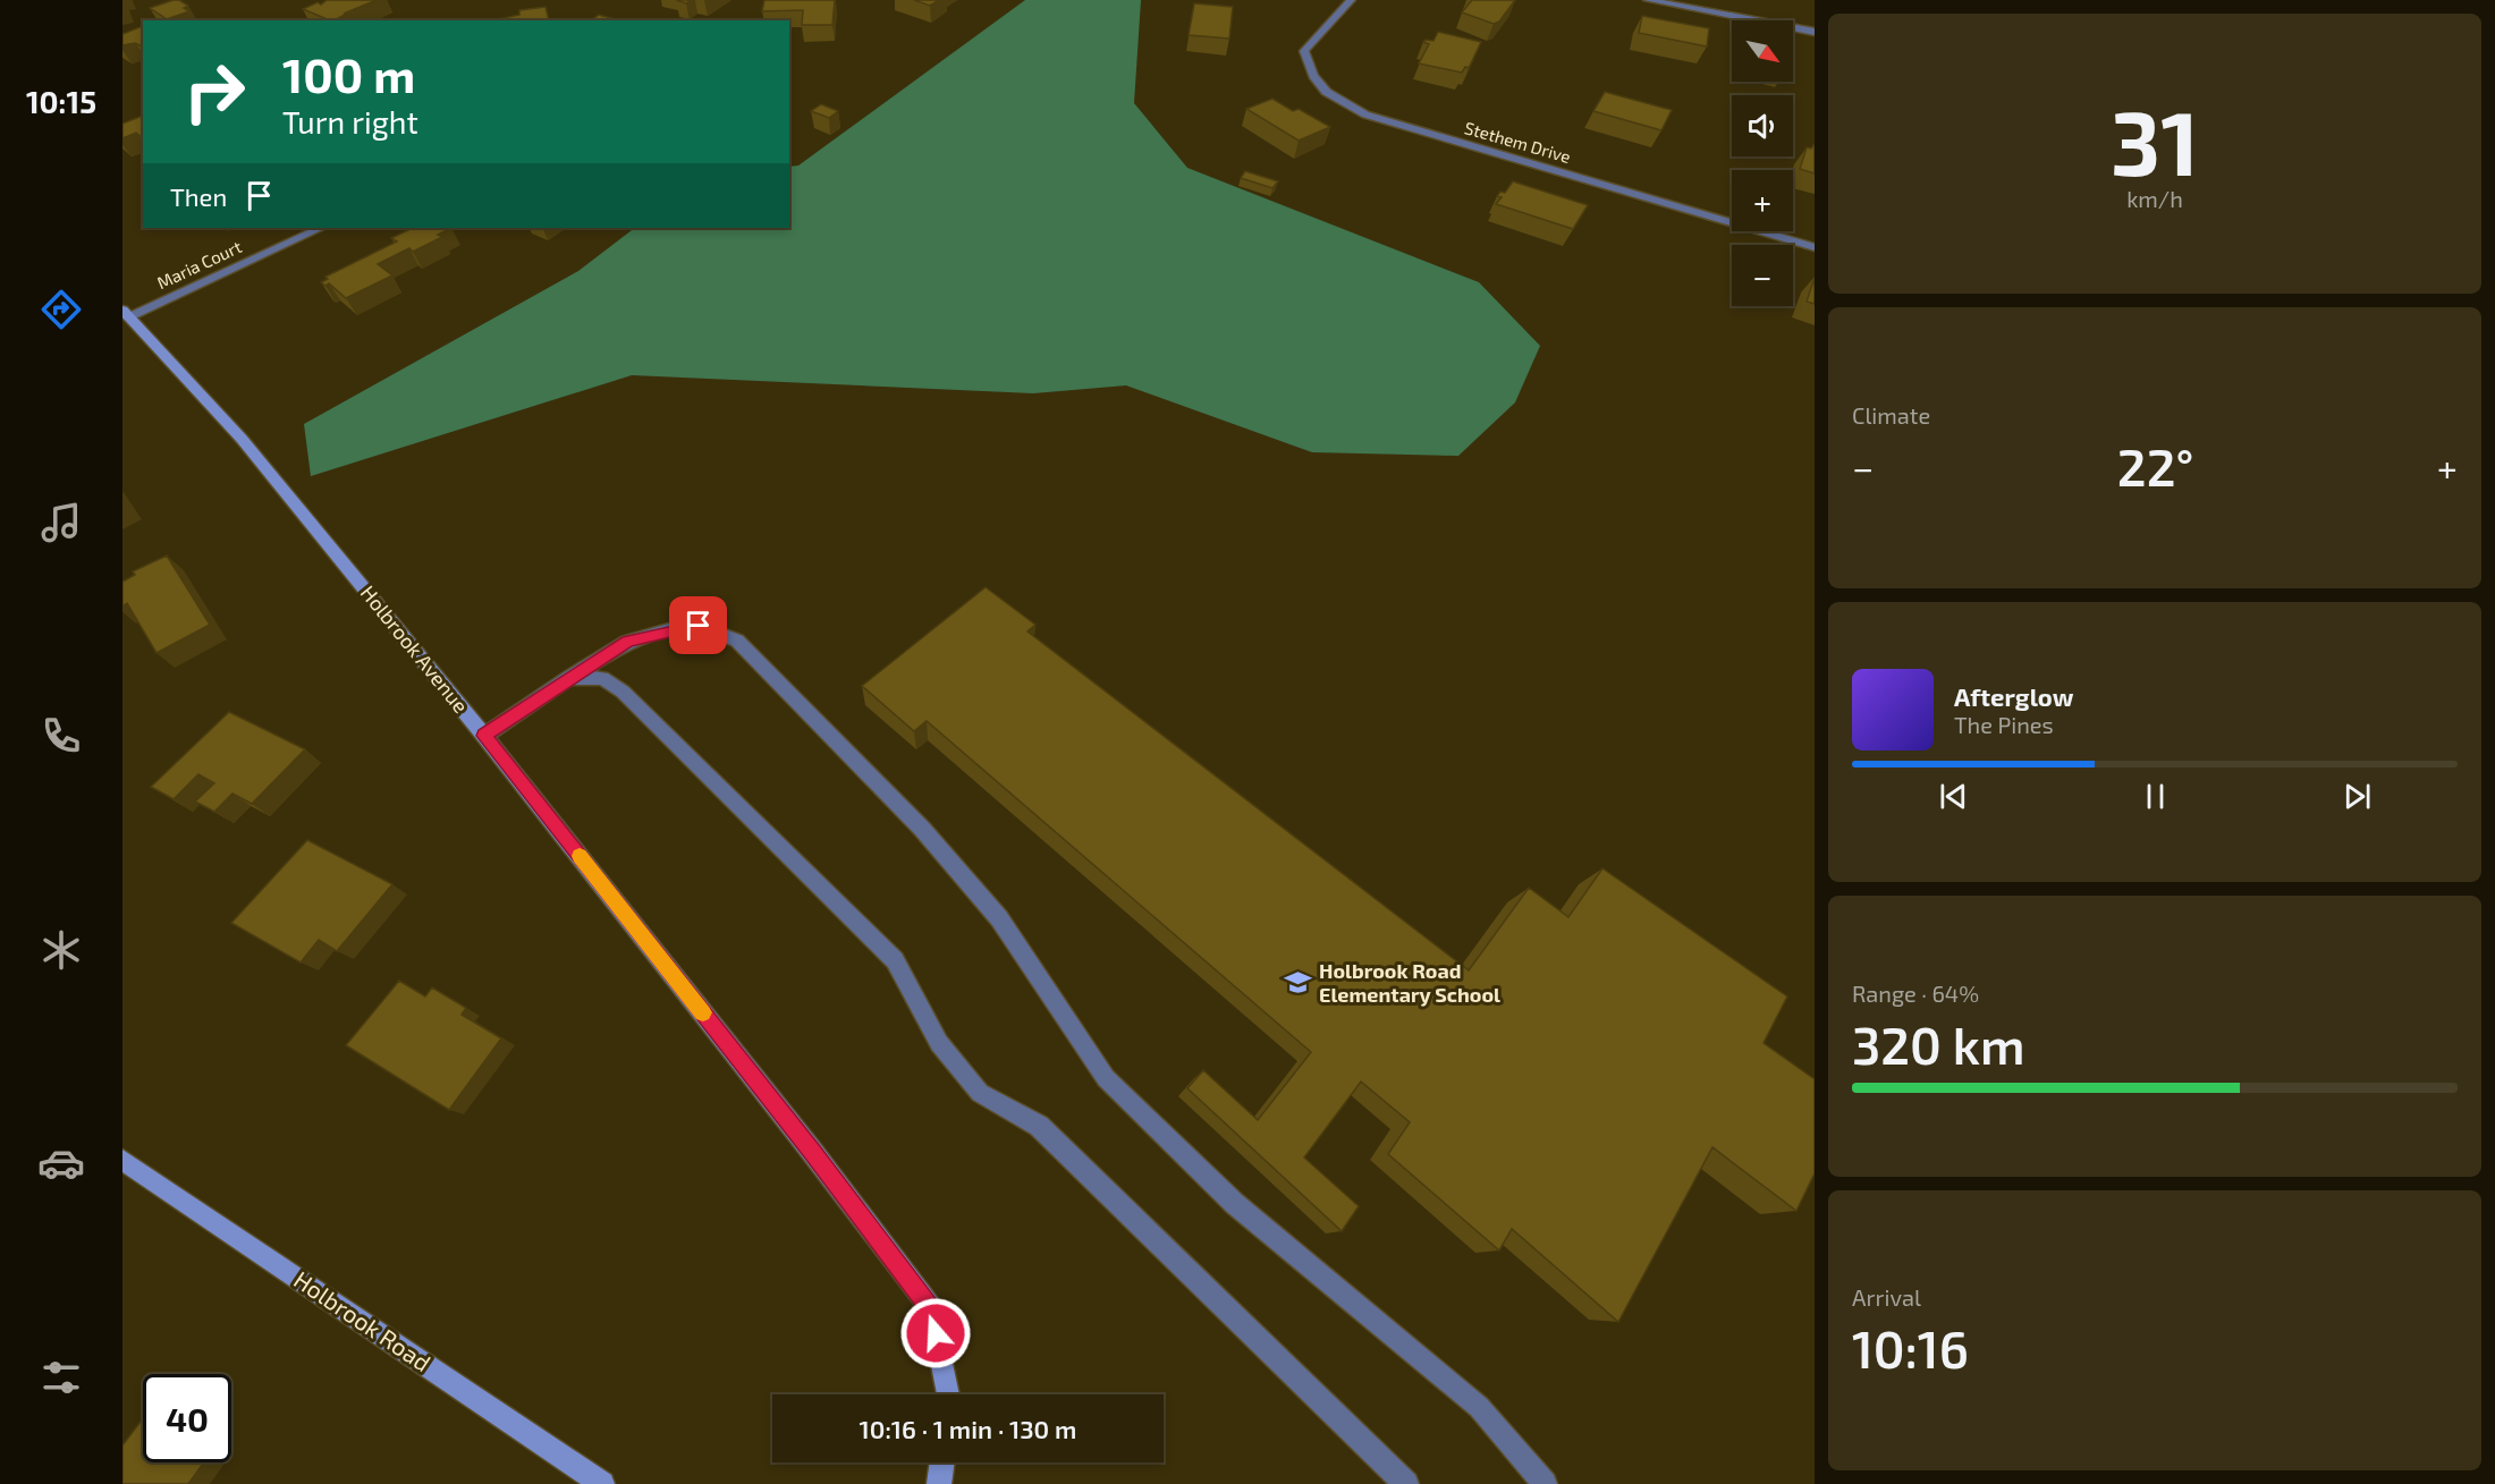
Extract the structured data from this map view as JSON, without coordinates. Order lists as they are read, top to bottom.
{
  "streets": {
    "street": [
      "Stethem Drive",
      "Maria Court",
      "Holbrook Avenue",
      "Holbrook Road"
    ]
  },
  "crossings": [
    ["Maria Court", "Holbrook Avenue"]
  ],
  "places": {
    "school or university": ["Holbrook Road Elementary School"]
  },
  "north": "bottom right",
  "page": {
    "tabs": "10:15",
    "tile": [
      ["31", "km/h"],
      "Climate",
      ["Range · 64%", "320 km"],
      ["Arrival", "10:16"]
    ],
    "map_buttons": ["+", "−"],
    "turn": ["100 m", "Turn right"],
    "then": "Then",
    "heat": ["−", "22°", "+"],
    "song": ["Afterglow", "The Pines"],
    "limit": "40",
    "trip": "10:16 · 1 min · 130 m"
  }
}
